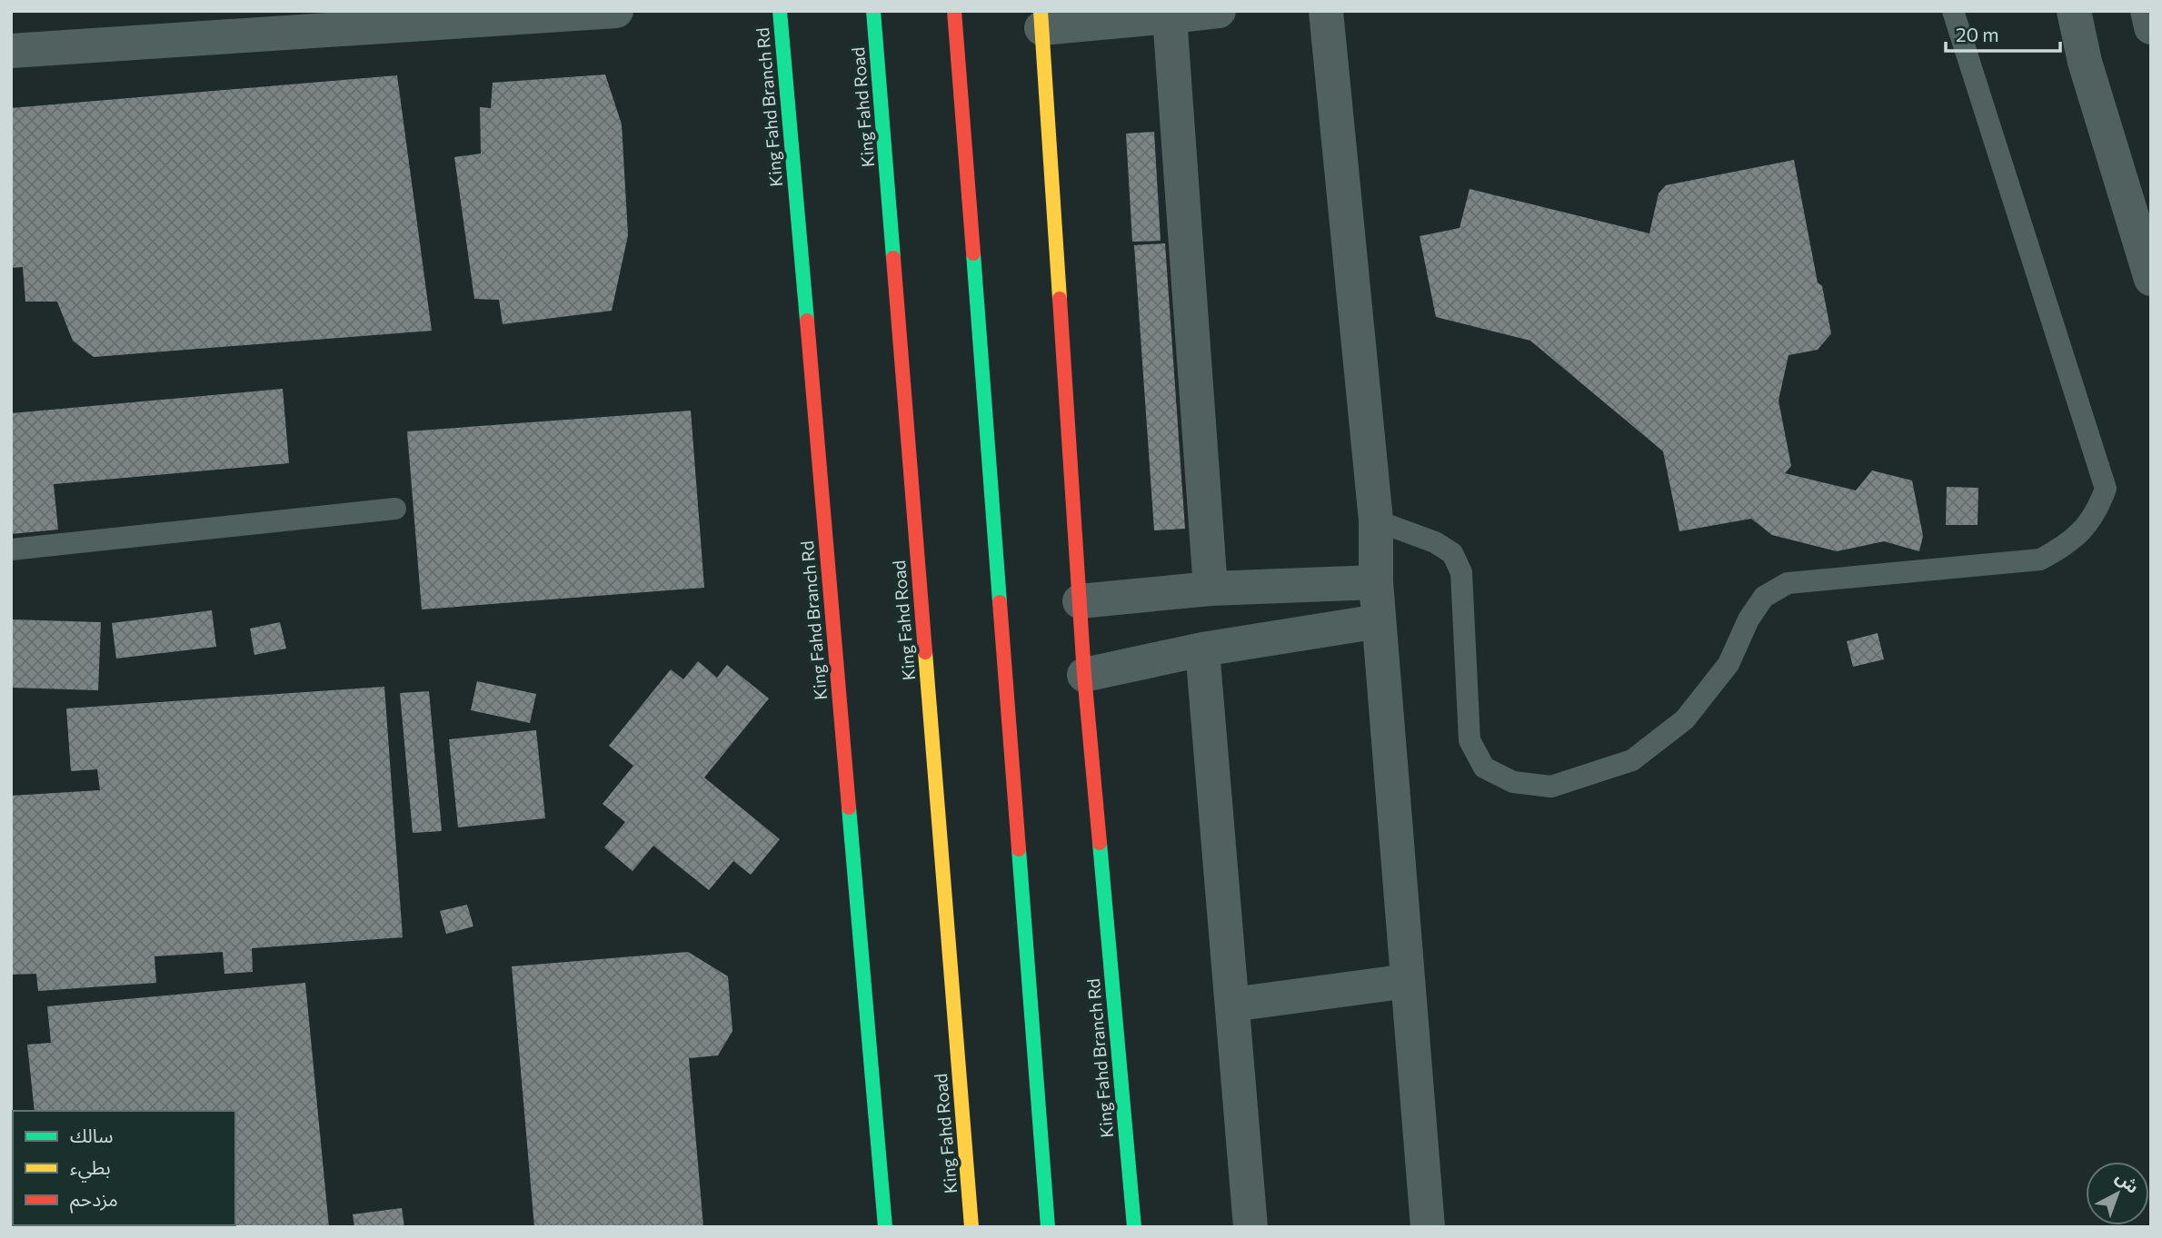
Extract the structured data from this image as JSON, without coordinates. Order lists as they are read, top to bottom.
{
  "streets": {
    "main road": ["King Fahd Branch Rd", "King Fahd Road"]
  },
  "legend": ["سالك", "بطيء", "مزدحم"],
  "scale_bar": "20 m",
  "north": "top right"
}
